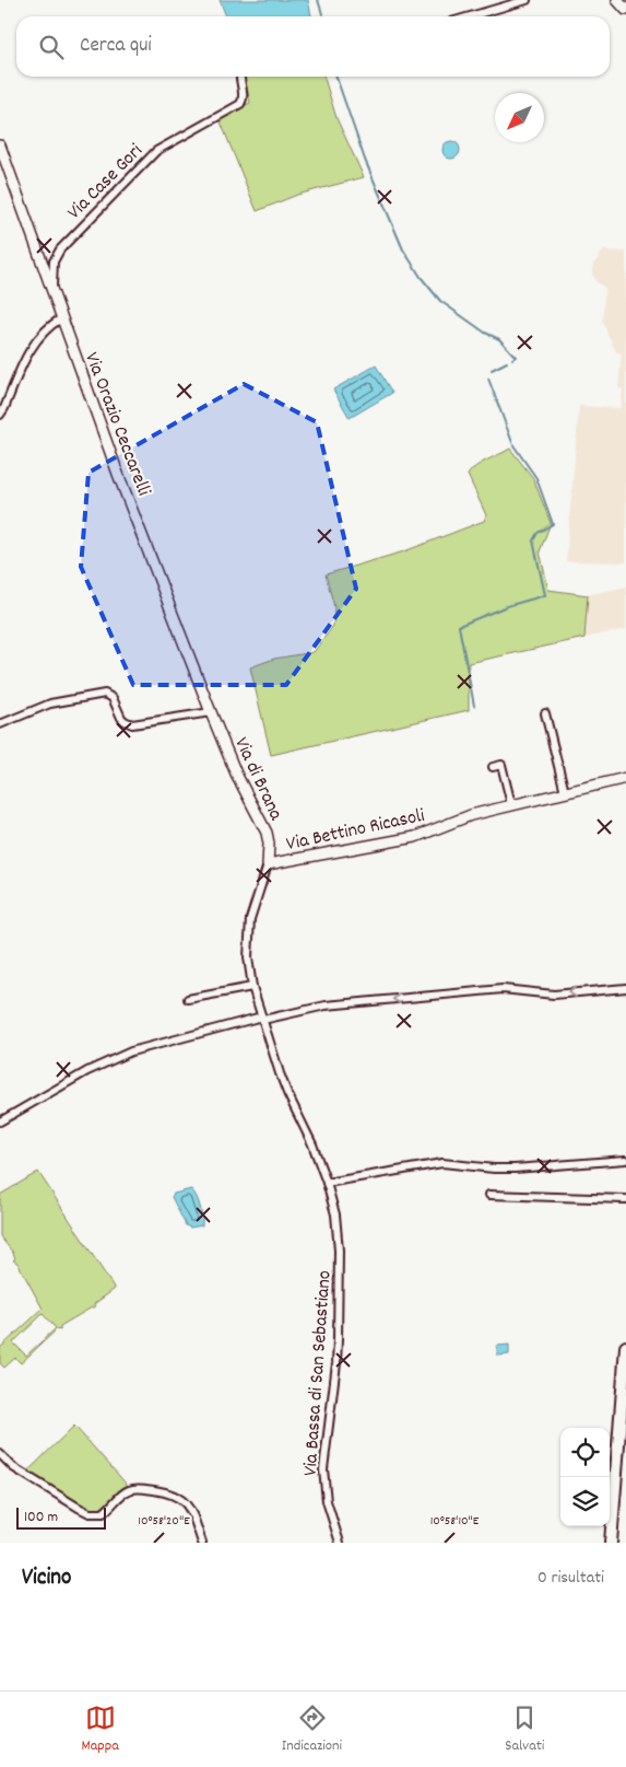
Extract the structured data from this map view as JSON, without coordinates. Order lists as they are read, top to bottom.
{
  "streets": {
    "street": [
      "Via Case Gori",
      "Via Orazio Ceccarelli",
      "Via di Brana",
      "Via Bettino Ricasoli",
      "Via Bassa di San Sebastiano"
    ]
  },
  "crossings": [
    ["Via Case Gori", "Via Orazio Ceccarelli"],
    ["Via Orazio Ceccarelli", "Via di Brana"],
    ["Via di Brana", "Via Bettino Ricasoli"],
    ["Via di Brana", "Via Bassa di San Sebastiano"]
  ],
  "scale_bar": "100 m",
  "north": "bottom left",
  "page": {
    "search": "Cerca qui",
    "scale": "100 m",
    "heading": ["Vicino", "0 risultati"],
    "nav": ["Mappa", "Indicazioni", "Salvati"]
  },
  "coordinates": ["10°58'20\"E", "10°58'10\"E"]
}
